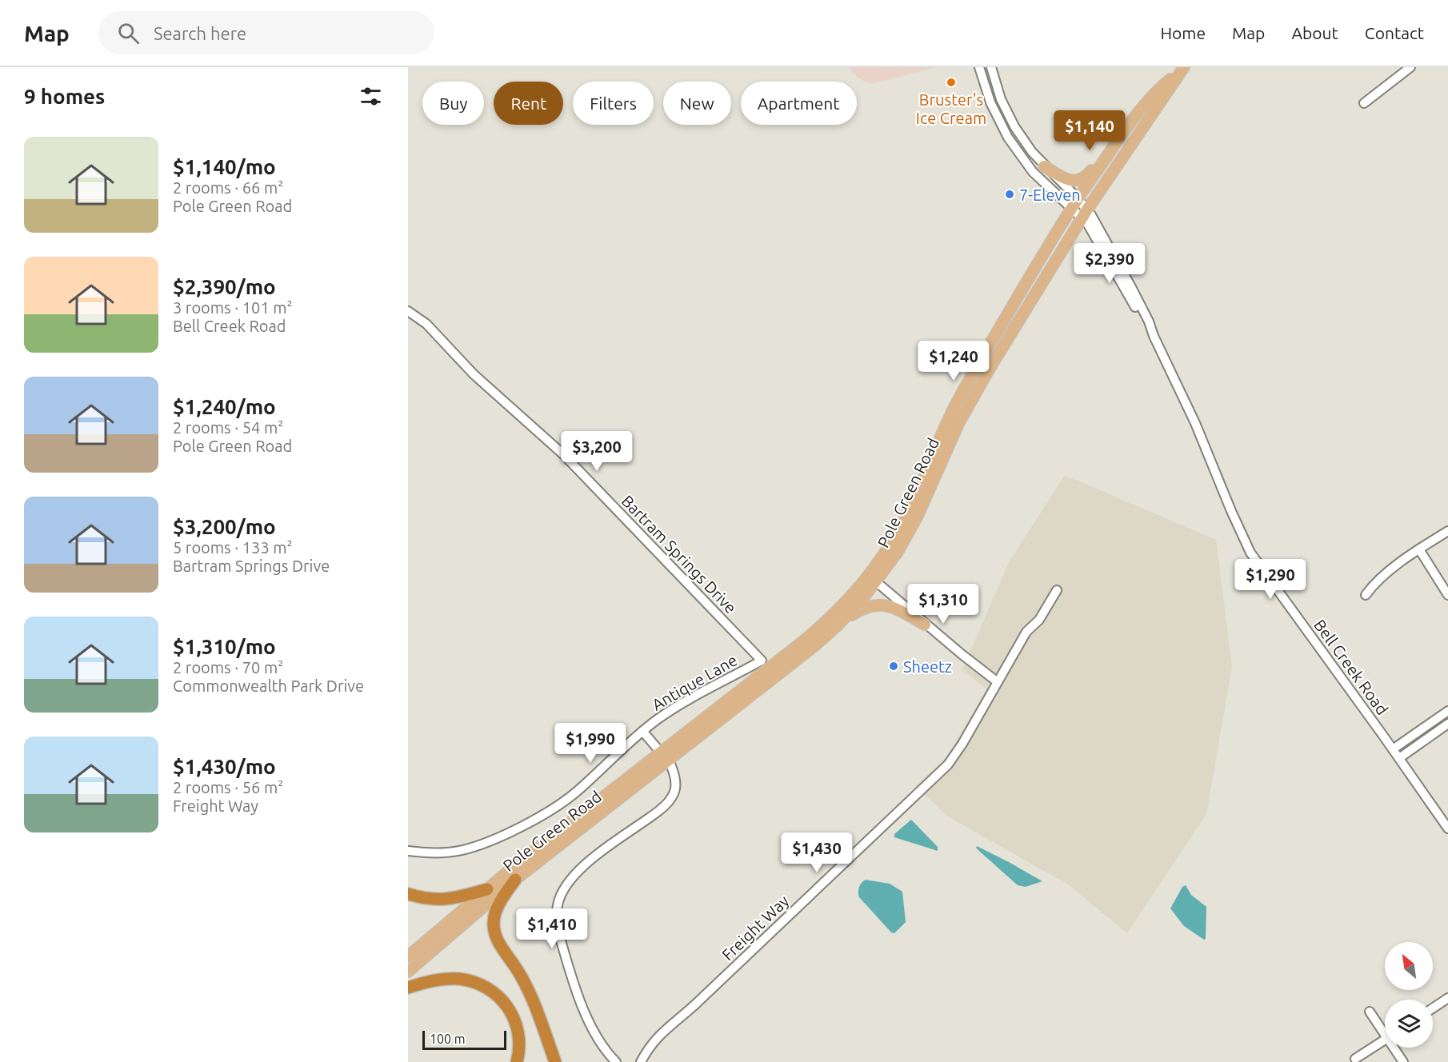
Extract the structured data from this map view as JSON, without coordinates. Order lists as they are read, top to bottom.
{
  "streets": {
    "main road": ["Pole Green Road"],
    "street": [
      "Bartram Springs Drive",
      "Bell Creek Road",
      "Antique Lane",
      "Freight Way"
    ]
  },
  "crossings": [
    ["Pole Green Road", "Bell Creek Road"],
    ["Pole Green Road", "Antique Lane"],
    ["Bartram Springs Drive", "Antique Lane"]
  ],
  "places": ["Bruster's Ice Cream", "7-Eleven", "Sheetz"],
  "scale_bar": "100 m",
  "north": "top left",
  "page": {
    "header": "Map",
    "search": "Search here",
    "nav": [
      "Home",
      "Map",
      "About",
      "Contact"
    ],
    "heading": "9 homes",
    "chip": [
      "Buy",
      "Rent",
      "Filters",
      "New",
      "Apartment"
    ],
    "price": [
      "$1,140",
      "$2,390",
      "$1,240",
      "$3,200",
      "$1,290",
      "$1,310",
      "$1,990",
      "$1,430",
      "$1,410"
    ],
    "list": [
      {
        "name": "$1,140/mo",
        "note": "2 rooms · 66 m² · Pole Green Road"
      },
      {
        "name": "$2,390/mo",
        "note": "3 rooms · 101 m² · Bell Creek Road"
      },
      {
        "name": "$1,240/mo",
        "note": "2 rooms · 54 m² · Pole Green Road"
      },
      {
        "name": "$3,200/mo",
        "note": "5 rooms · 133 m² · Bartram Springs Drive"
      },
      {
        "name": "$1,310/mo",
        "note": "2 rooms · 70 m² · Commonwealth Park Drive"
      },
      {
        "name": "$1,430/mo",
        "note": "2 rooms · 56 m² · Freight Way"
      }
    ],
    "scale": "100 m"
  }
}
